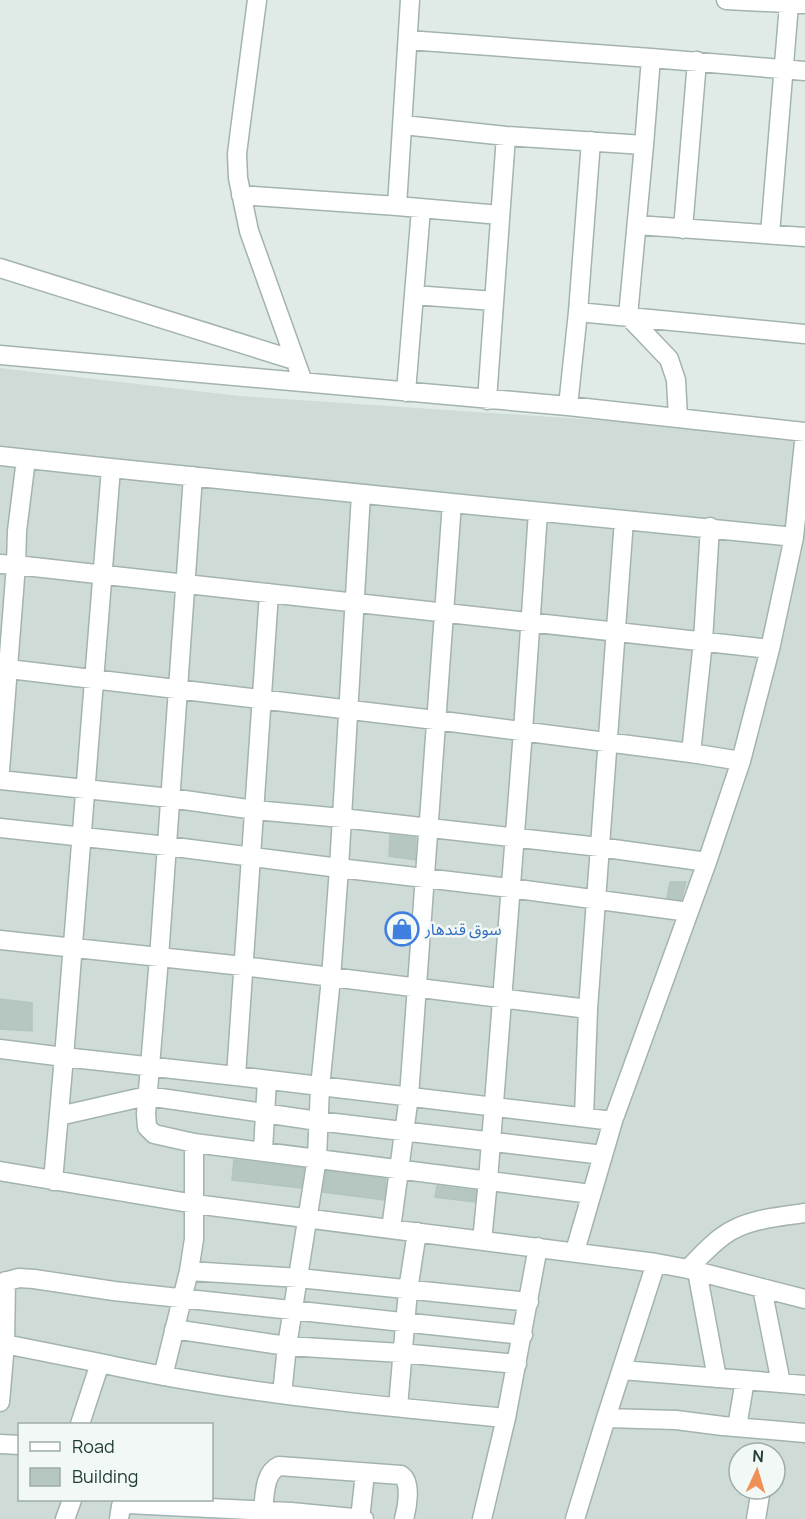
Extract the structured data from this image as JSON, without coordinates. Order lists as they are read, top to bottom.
{
  "places": {
    "shop": ["سوق قندهار"]
  },
  "legend": ["Road", "Building"],
  "north": "top"
}
